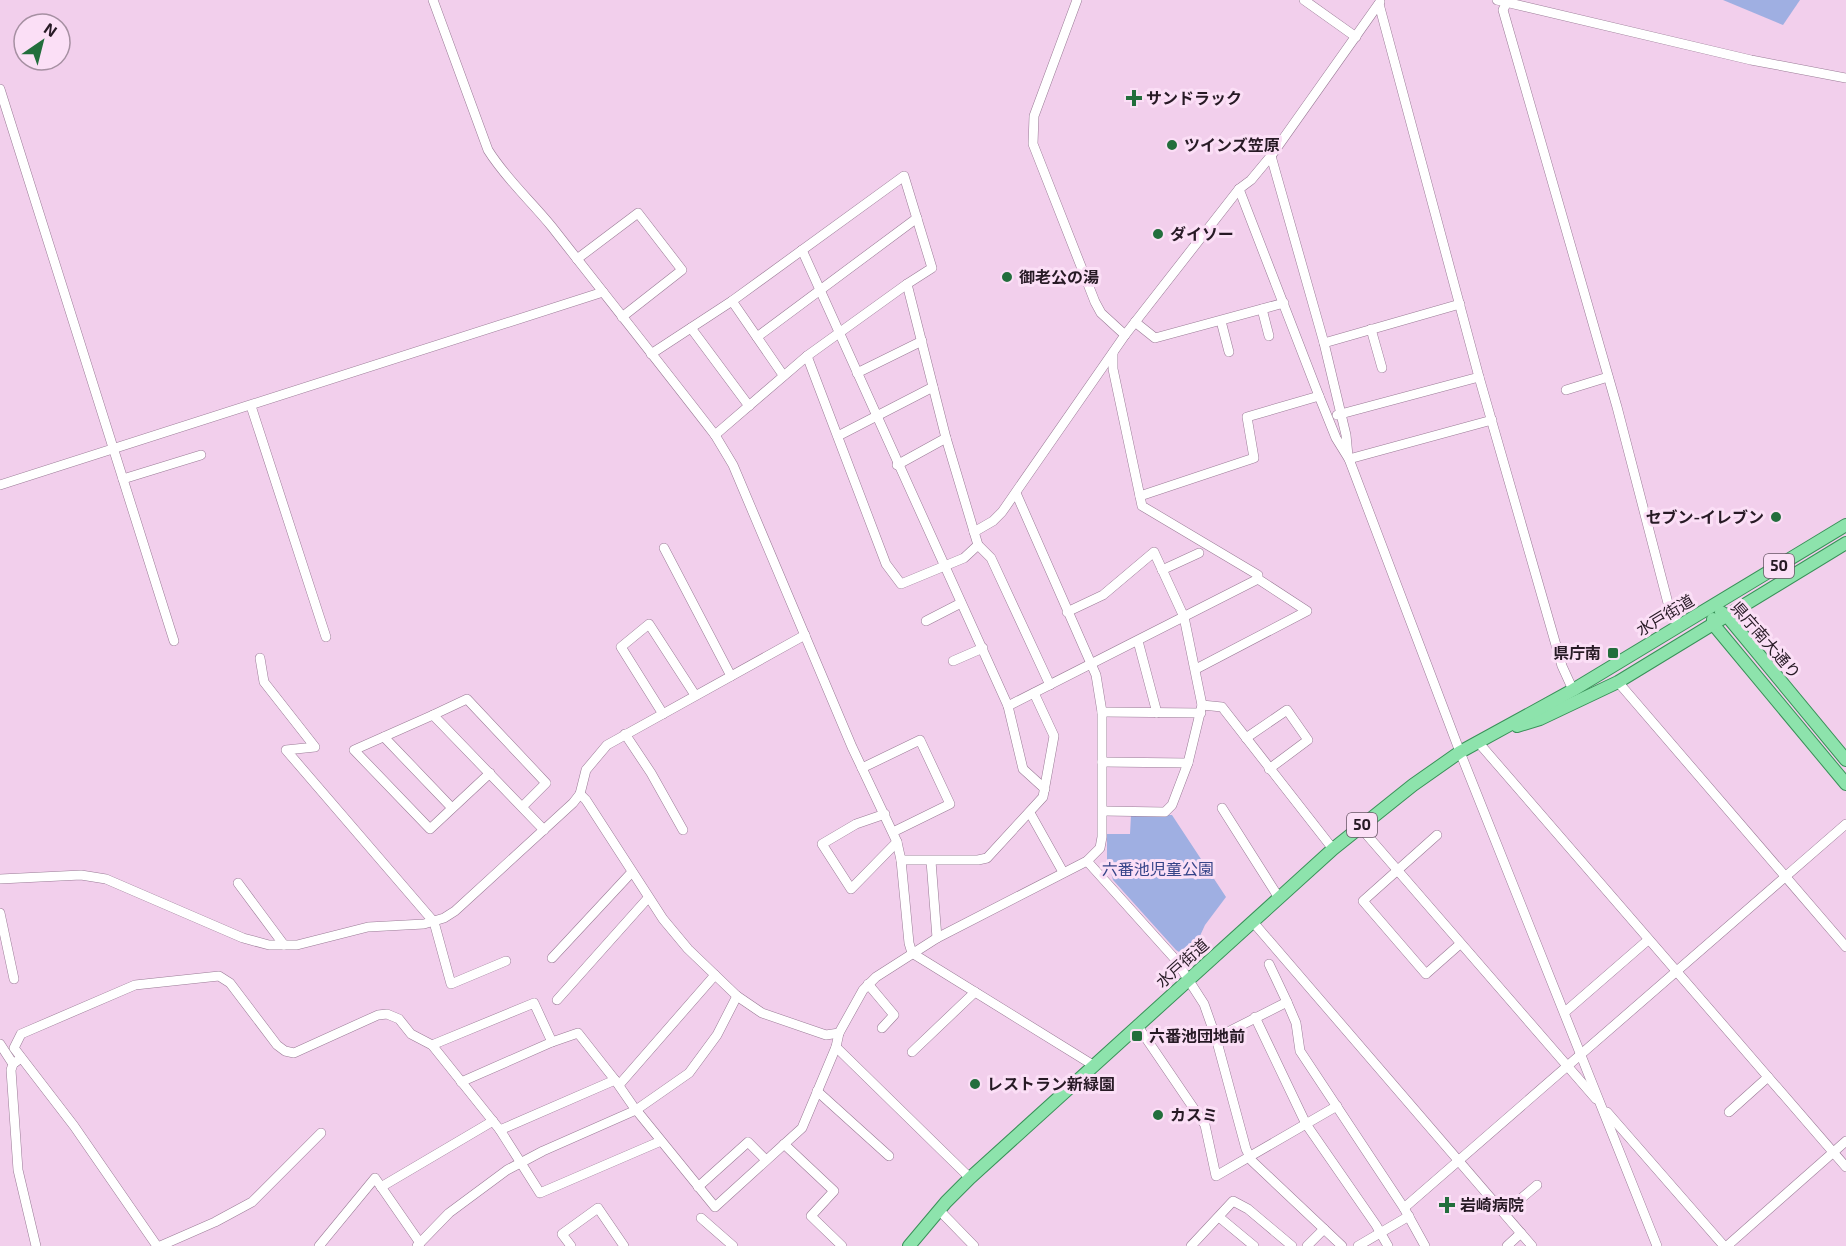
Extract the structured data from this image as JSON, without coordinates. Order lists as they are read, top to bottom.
{
  "streets": {
    "main road": ["50", "水戸街道", "県庁南大通り"]
  },
  "crossings": [
    ["水戸街道", "県庁南大通り"]
  ],
  "parks": ["六番池児童公園"],
  "places": {
    "health": ["サンドラック", "岩崎病院"],
    "other": [
      "ツインズ笠原",
      "ダイソー",
      "御老公の湯",
      "セブン-イレブン",
      "レストラン新緑園",
      "カスミ"
    ],
    "transit": ["県庁南", "六番池団地前"]
  },
  "north": "top right"
}
